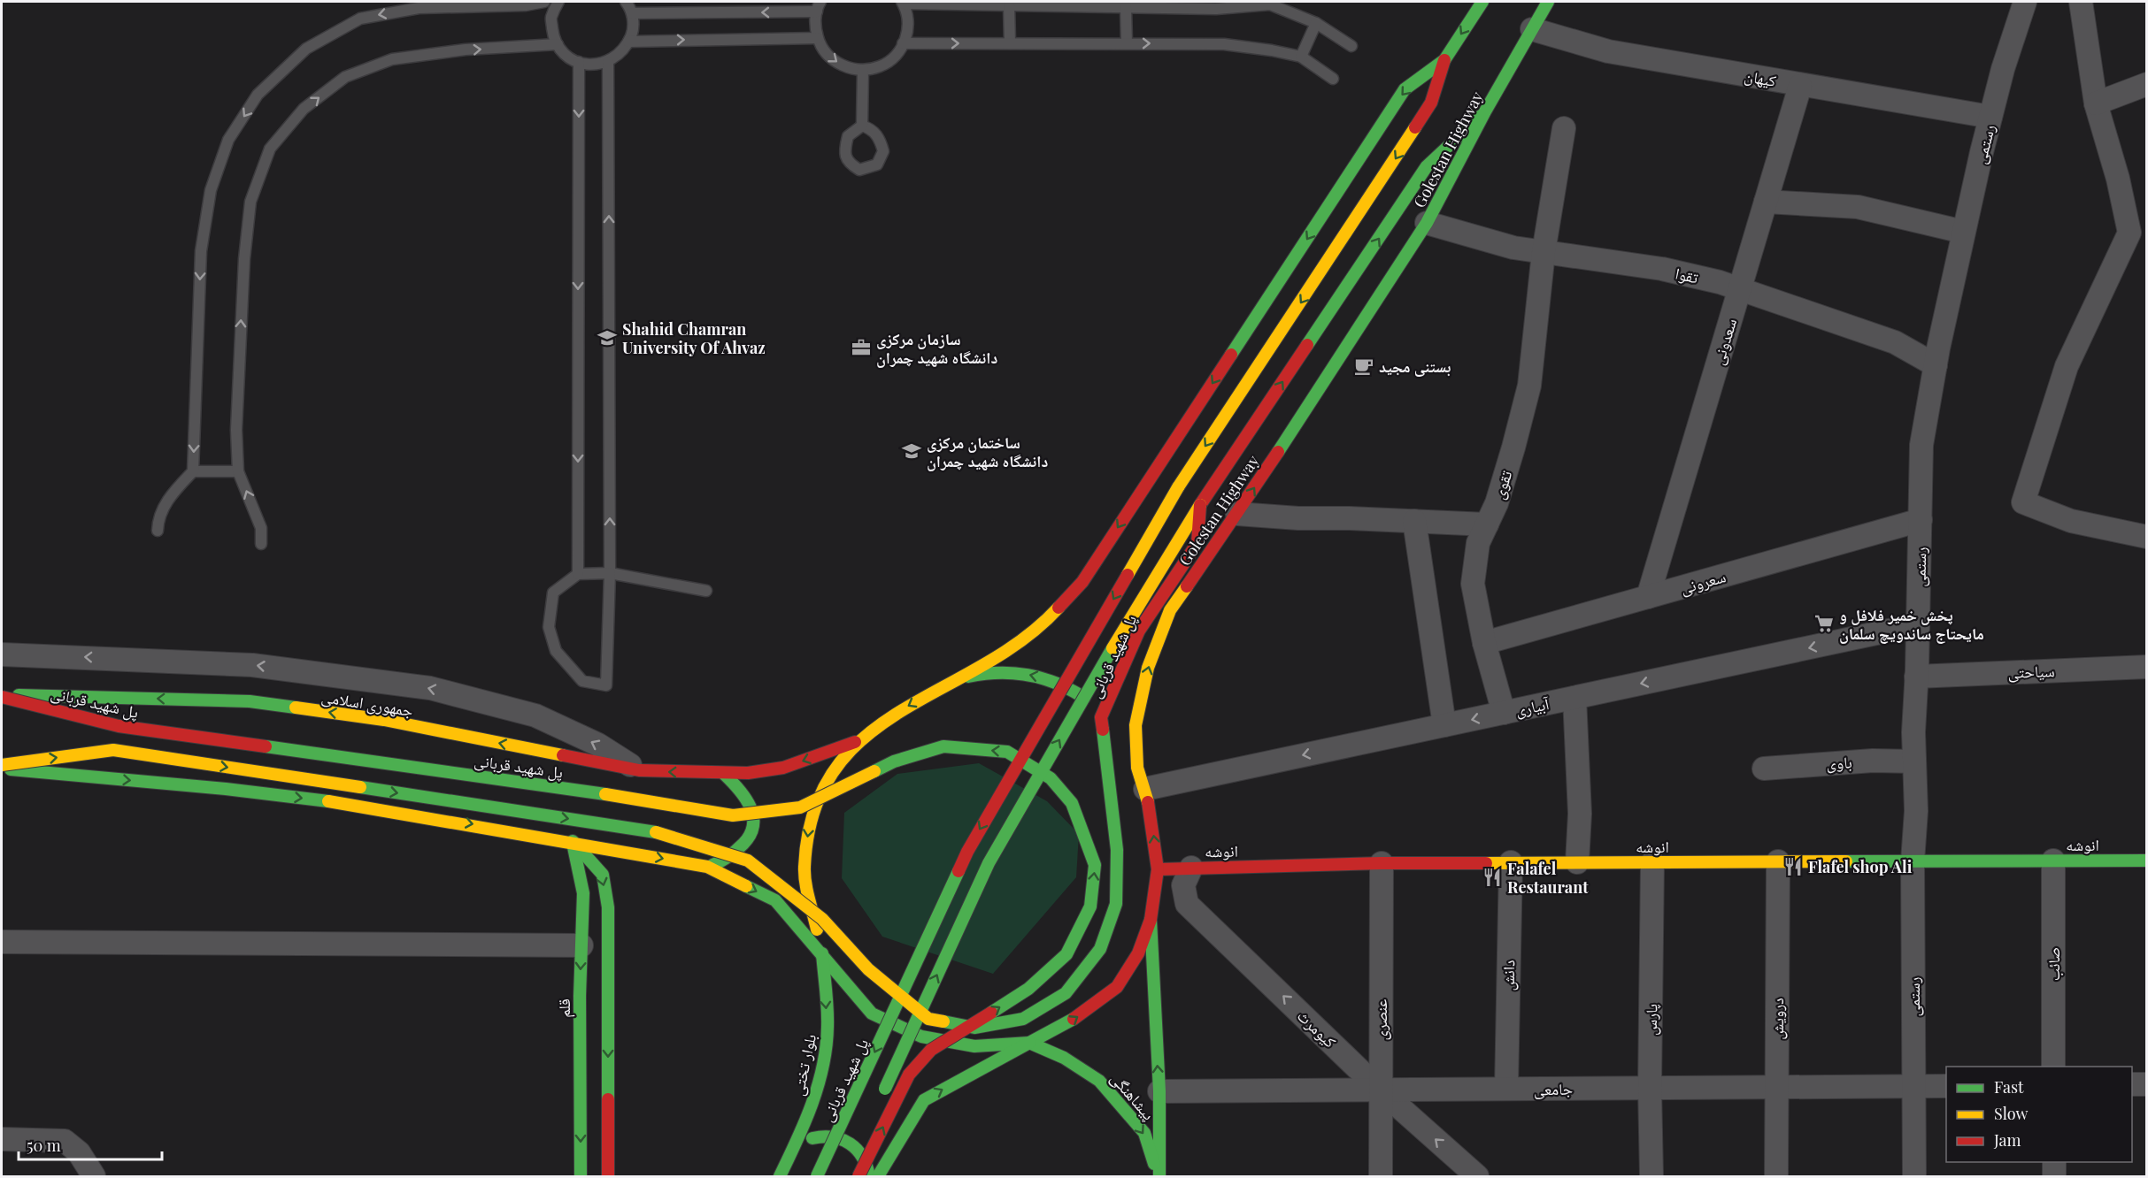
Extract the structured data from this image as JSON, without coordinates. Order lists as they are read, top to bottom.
{
  "streets": {
    "main road": [
      "Golestan Highway",
      "پل شهید قربانی",
      "جمهوری اسلامی",
      "انوشه",
      "قلم",
      "بلوار تختی",
      "پیشاهنگی"
    ],
    "street": [
      "کیهان",
      "رستمی",
      "تقوا",
      "سعدونی",
      "تقوی",
      "سعرونی",
      "سیاحتی",
      "آبیاری",
      "باوی",
      "صائب",
      "دانش",
      "درویش",
      "عنصری",
      "پارس",
      "کیومرث",
      "جامعی"
    ]
  },
  "crossings": [
    ["کیهان", "رستمی"],
    ["کیهان", "Golestan Highway"],
    ["کیهان", "سعدونی"],
    ["رستمی", "تقوا"],
    ["رستمی", "سعرونی"],
    ["رستمی", "سیاحتی"],
    ["رستمی", "آبیاری"],
    ["رستمی", "باوی"],
    ["رستمی", "انوشه"],
    ["رستمی", "جامعی"],
    ["Golestan Highway", "تقوا"],
    ["Golestan Highway", "آبیاری"],
    ["Golestan Highway", "انوشه"],
    ["Golestan Highway", "پیشاهنگی"],
    ["تقوا", "سعدونی"],
    ["تقوا", "تقوی"],
    ["سعدونی", "سعرونی"],
    ["تقوی", "سعرونی"],
    ["تقوی", "آبیاری"],
    ["پل شهید قربانی", "جمهوری اسلامی"],
    ["جمهوری اسلامی", "بلوار تختی"],
    ["انوشه", "صائب"],
    ["انوشه", "دانش"],
    ["انوشه", "درویش"],
    ["انوشه", "عنصری"],
    ["انوشه", "پارس"],
    ["انوشه", "کیومرث"],
    ["دانش", "جامعی"],
    ["درویش", "جامعی"],
    ["عنصری", "کیومرث"],
    ["عنصری", "جامعی"],
    ["پارس", "جامعی"],
    ["کیومرث", "جامعی"]
  ],
  "one_way": [
    "آبیاری",
    "کیومرث",
    "بلوار تختی",
    "پیشاهنگی"
  ],
  "places": {
    "school or university": ["Shahid Chamran University Of Ahvaz", "ساختمان مرکزی دانشگاه شهید چمران"],
    "office": ["سازمان مرکزی دانشگاه شهید چمران"],
    "cafe": ["بستنی مجید"],
    "supermarket": ["پخش خمیر فلافل و مایحتاج ساندویچ سلمان"],
    "restaurant": ["Flafel shop Ali", "Falafel Restaurant"]
  },
  "legend": ["Fast", "Slow", "Jam"],
  "scale_bar": "50 m"
}
